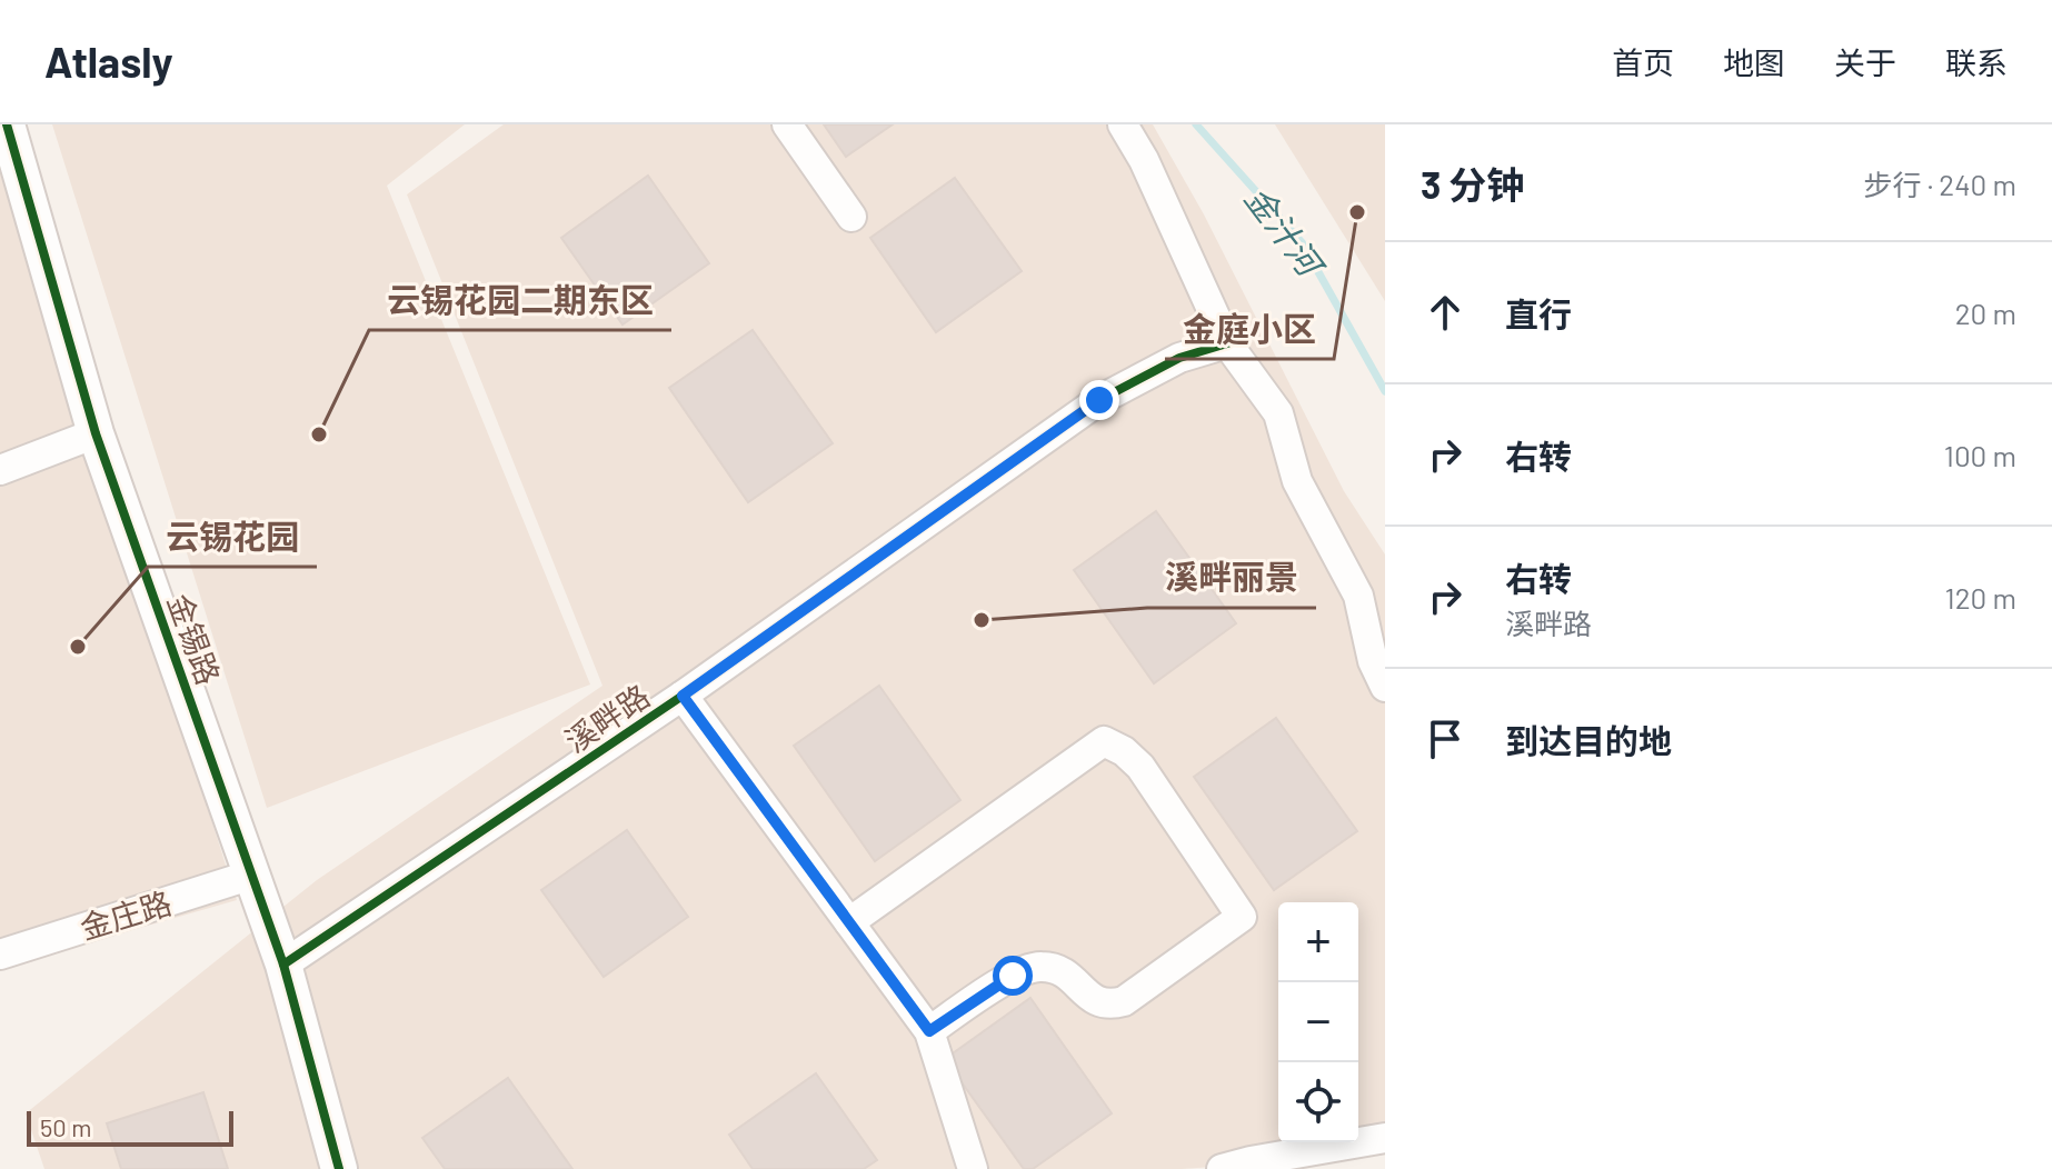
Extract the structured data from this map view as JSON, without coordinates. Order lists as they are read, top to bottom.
{
  "streets": {
    "street": ["金锡路", "溪畔路", "金庄路"]
  },
  "crossings": [
    ["金锡路", "溪畔路"],
    ["金锡路", "金庄路"]
  ],
  "water": ["金汁河"],
  "places": [
    "金庭小区",
    "云锡花园二期东区",
    "溪畔丽景",
    "云锡花园"
  ],
  "scale_bar": "50 m",
  "page": {
    "header": "Atlasly",
    "nav": [
      "首页",
      "地图",
      "关于",
      "联系"
    ],
    "heading": ["3 分钟", "步行 · 240 m"],
    "list": [
      ["直行", "20 m"],
      ["右转", "100 m"],
      ["右转", "溪畔路", "120 m"],
      "到达目的地"
    ],
    "map_buttons": ["+", "−"],
    "scale": "50 m"
  }
}
